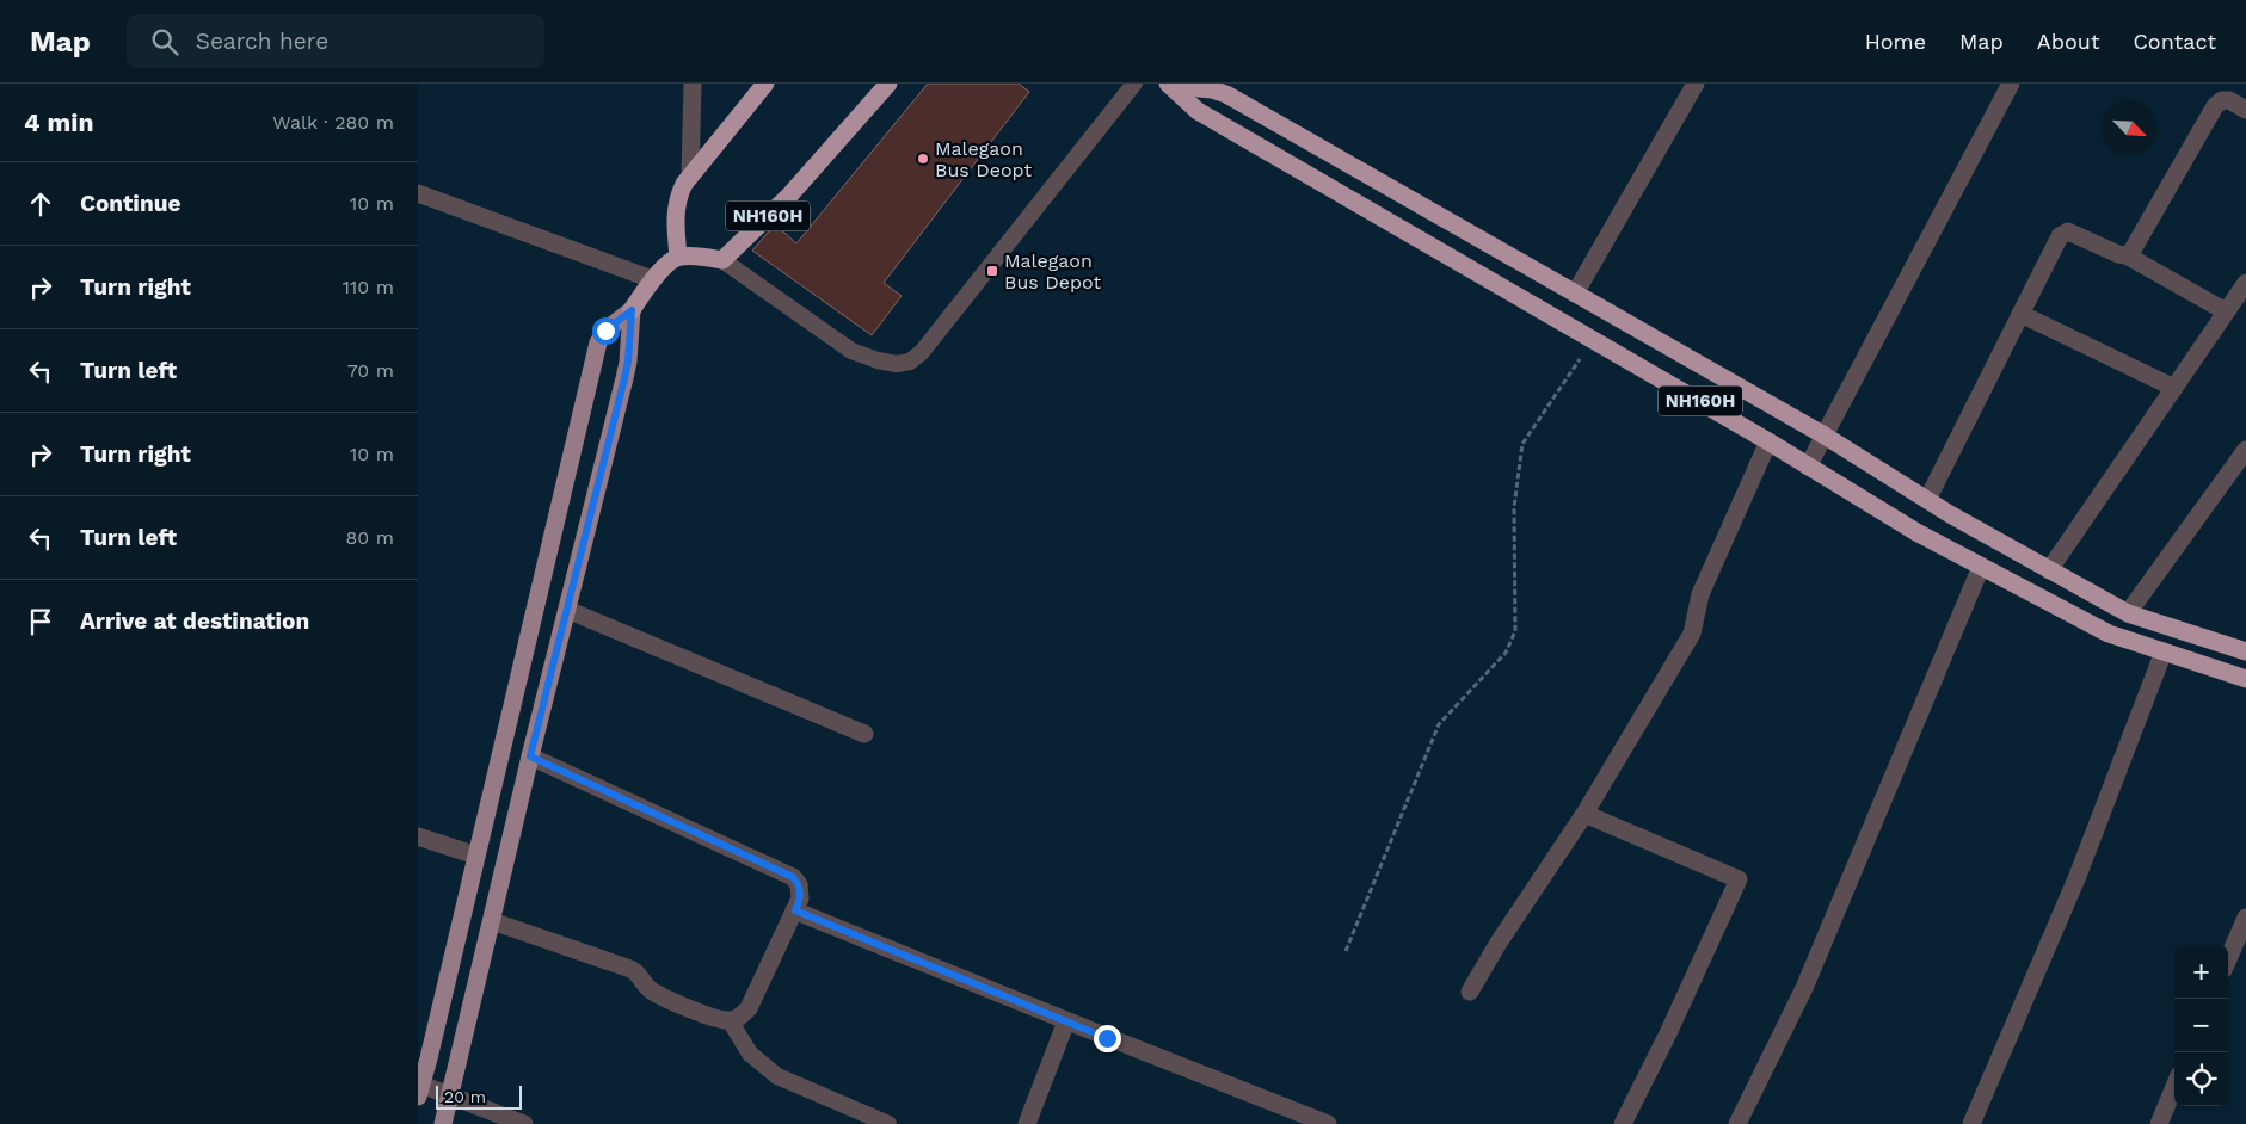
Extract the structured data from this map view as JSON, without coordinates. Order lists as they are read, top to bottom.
{
  "streets": {
    "highway": ["NH160H"]
  },
  "places": {
    "other": ["Malegaon Bus Deopt"],
    "transit": ["Malegaon Bus Depot"]
  },
  "scale_bar": "20 m",
  "north": "bottom right",
  "page": {
    "header": "Map",
    "search": "Search here",
    "nav": [
      "Home",
      "Map",
      "About",
      "Contact"
    ],
    "heading": ["4 min", "Walk · 280 m"],
    "list": [
      ["Continue", "10 m"],
      ["Turn right", "110 m"],
      ["Turn left", "70 m"],
      ["Turn right", "10 m"],
      ["Turn left", "80 m"],
      "Arrive at destination"
    ],
    "map_buttons": ["+", "−"],
    "scale": "20 m"
  }
}
